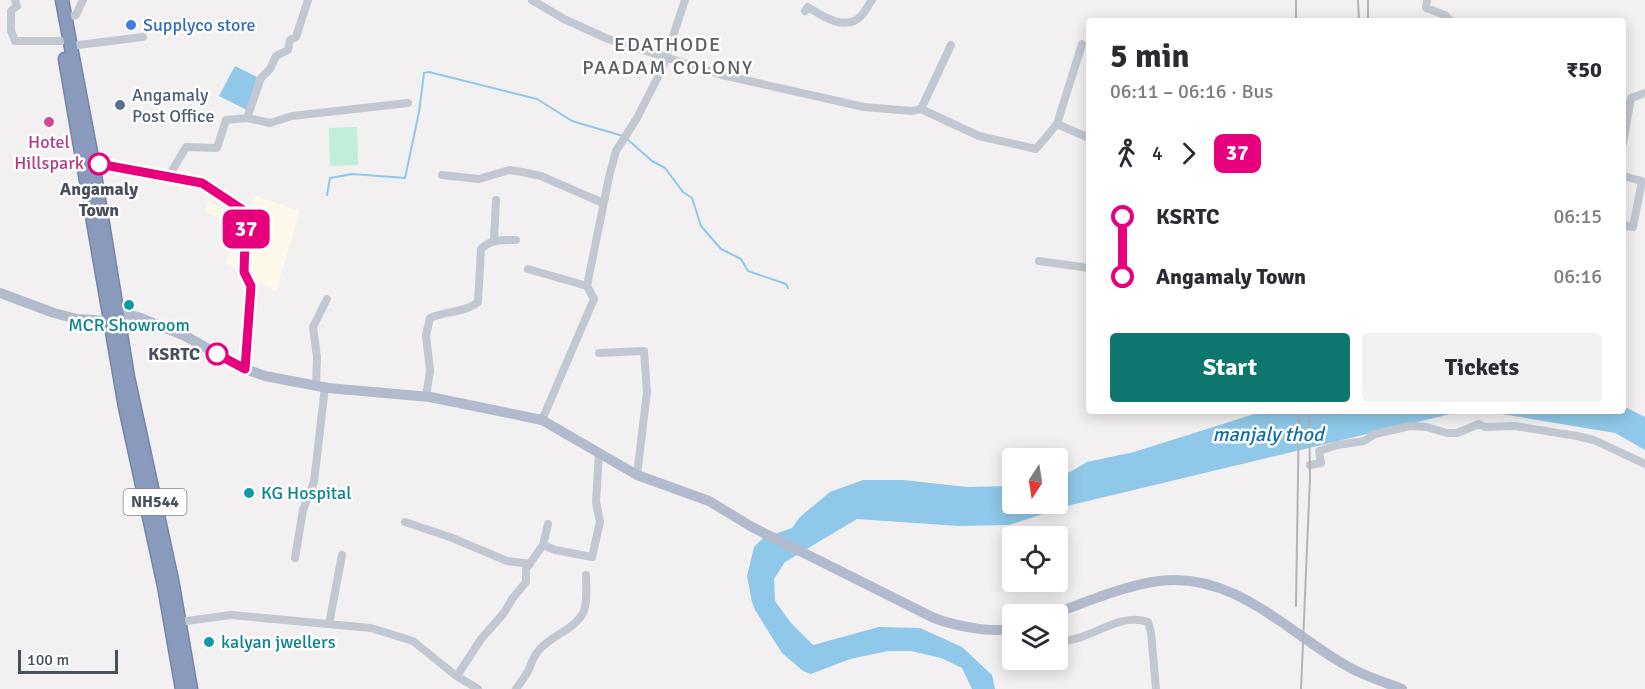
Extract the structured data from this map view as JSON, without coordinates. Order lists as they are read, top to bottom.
{
  "streets": {
    "highway": ["NH544"]
  },
  "districts": ["EDATHODE PAADAM COLONY"],
  "water": ["manjaly thod"],
  "places": [
    "Supplyco store",
    "Angamaly Post Office",
    "Hotel Hillspark",
    "Angamaly Town",
    "MCR Showroom",
    "KSRTC",
    "KG Hospital",
    "kalyan jwellers"
  ],
  "lines": ["bus line 37"],
  "scale_bar": "100 m",
  "north": "bottom",
  "page": {
    "on_map": "37",
    "heading": ["5 min", "06:11 – 06:16 · Bus", "₹50"],
    "legs": ["4", "37"],
    "list": [
      {
        "name": "KSRTC",
        "value": "06:15"
      },
      {
        "name": "Angamaly Town",
        "value": "06:16"
      }
    ],
    "buttons": ["Start", "Tickets"],
    "scale": "100 m"
  }
}
